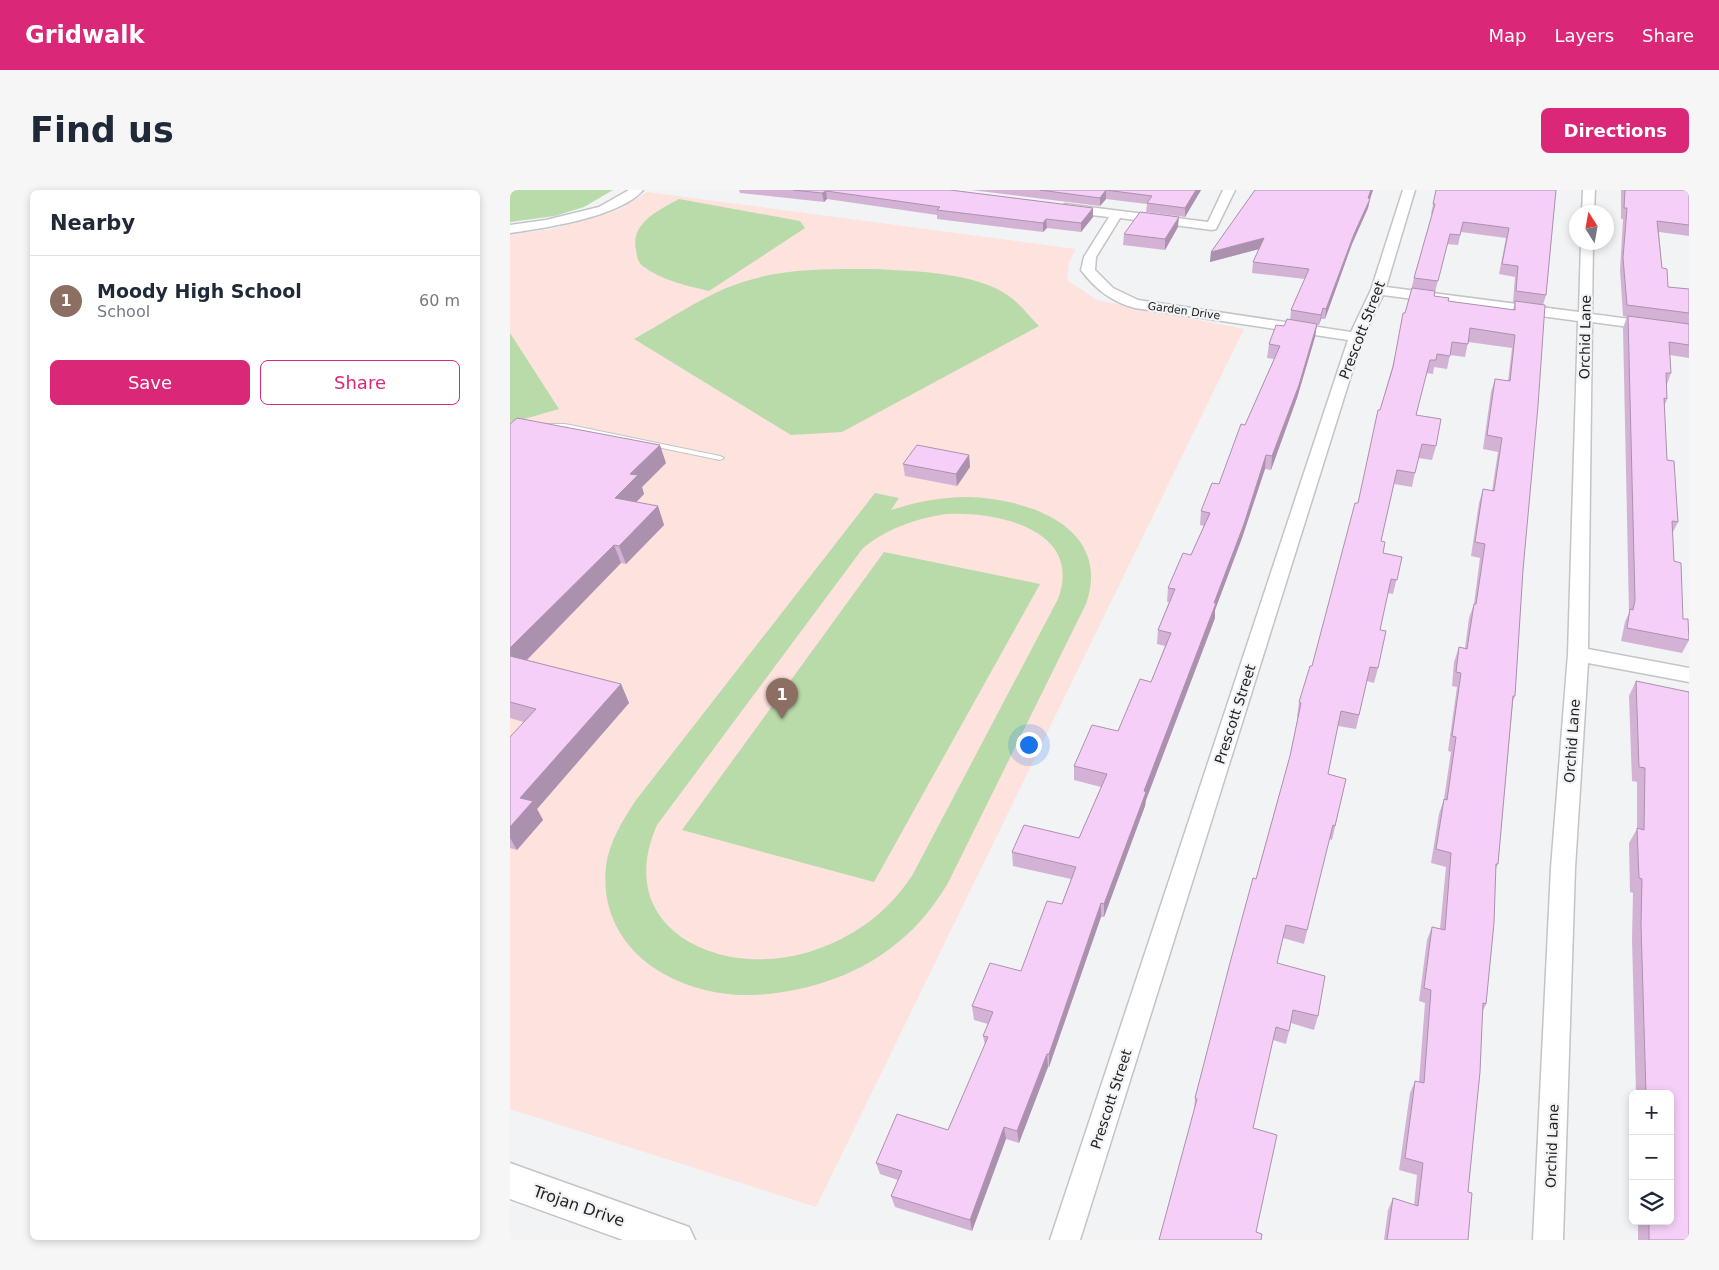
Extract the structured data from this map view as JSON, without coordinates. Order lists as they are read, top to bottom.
{
  "streets": {
    "street": [
      "Garden Drive",
      "Prescott Street",
      "Orchid Lane",
      "Trojan Drive"
    ]
  },
  "crossings": [
    ["Garden Drive", "Prescott Street"]
  ],
  "north": "top",
  "page": {
    "header": "Gridwalk",
    "nav": ["Map", "Layers", "Share"],
    "buttons": [
      "Directions",
      ["Save", "Share"]
    ],
    "title": "Find us",
    "heading": "Nearby",
    "list": [
      {
        "mark": "1",
        "name": "Moody High School",
        "note": "School",
        "value": "60 m"
      }
    ],
    "pins": "1",
    "map_buttons": ["+", "−"]
  }
}
